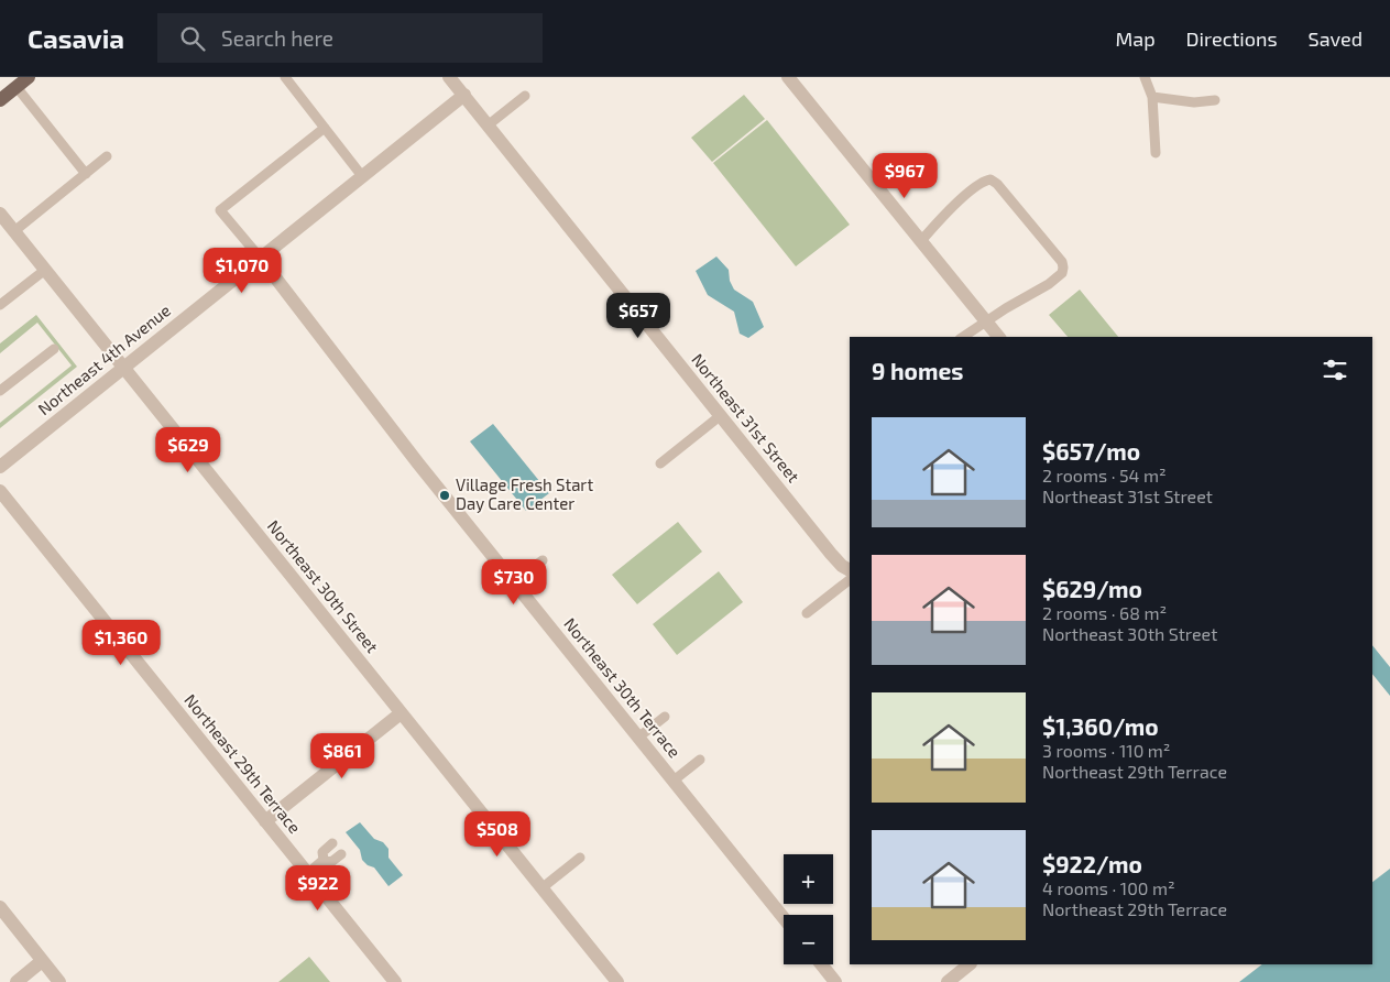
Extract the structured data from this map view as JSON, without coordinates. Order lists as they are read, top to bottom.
{
  "streets": {
    "street": [
      "Northeast 4th Avenue",
      "Northeast 31st Street",
      "Northeast 30th Street",
      "Northeast 30th Terrace",
      "Northeast 29th Terrace"
    ]
  },
  "crossings": [
    ["Northeast 4th Avenue", "Northeast 31st Street"],
    ["Northeast 4th Avenue", "Northeast 30th Street"],
    ["Northeast 4th Avenue", "Northeast 30th Terrace"]
  ],
  "places": ["Village Fresh Start Day Care Center"],
  "page": {
    "header": "Casavia",
    "search": "Search here",
    "nav": ["Map", "Directions", "Saved"],
    "price": [
      "$967",
      "$1,070",
      "$657",
      "$629",
      "$730",
      "$1,360",
      "$861",
      "$508",
      "$922"
    ],
    "heading": "9 homes",
    "list": [
      {
        "name": "$657/mo",
        "note": "2 rooms · 54 m² · Northeast 31st Street"
      },
      {
        "name": "$629/mo",
        "note": "2 rooms · 68 m² · Northeast 30th Street"
      },
      {
        "name": "$1,360/mo",
        "note": "3 rooms · 110 m² · Northeast 29th Terrace"
      },
      {
        "name": "$922/mo",
        "note": "4 rooms · 100 m² · Northeast 29th Terrace"
      }
    ],
    "map_buttons": ["+", "−"]
  }
}
